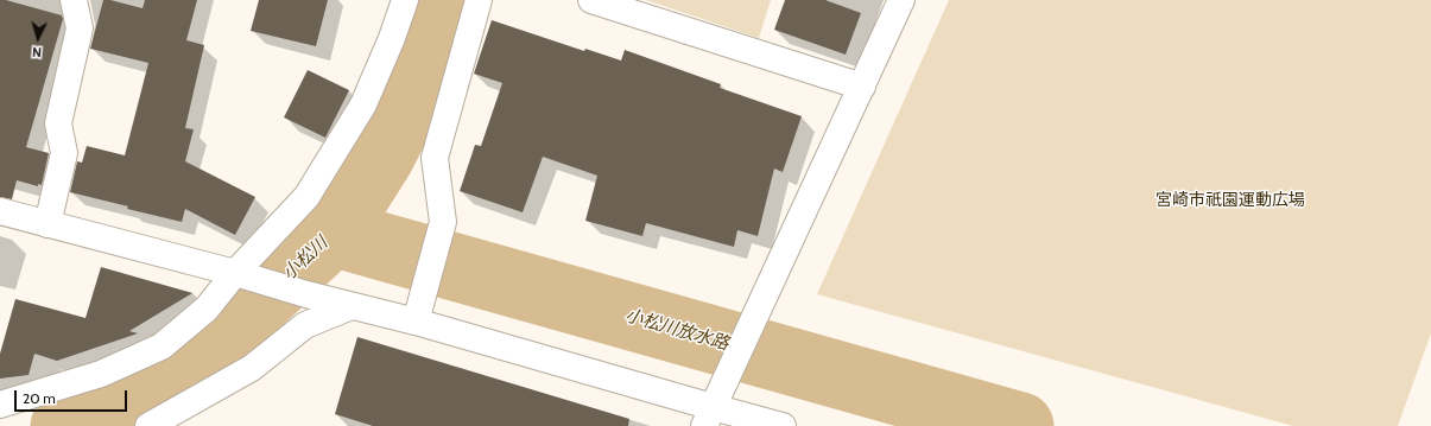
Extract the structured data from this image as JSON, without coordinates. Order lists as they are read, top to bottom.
{
  "water": ["小松川", "小松川放水路"],
  "parks": ["宮崎市祇園運動広場"],
  "scale_bar": "20 m",
  "north": "bottom"
}
